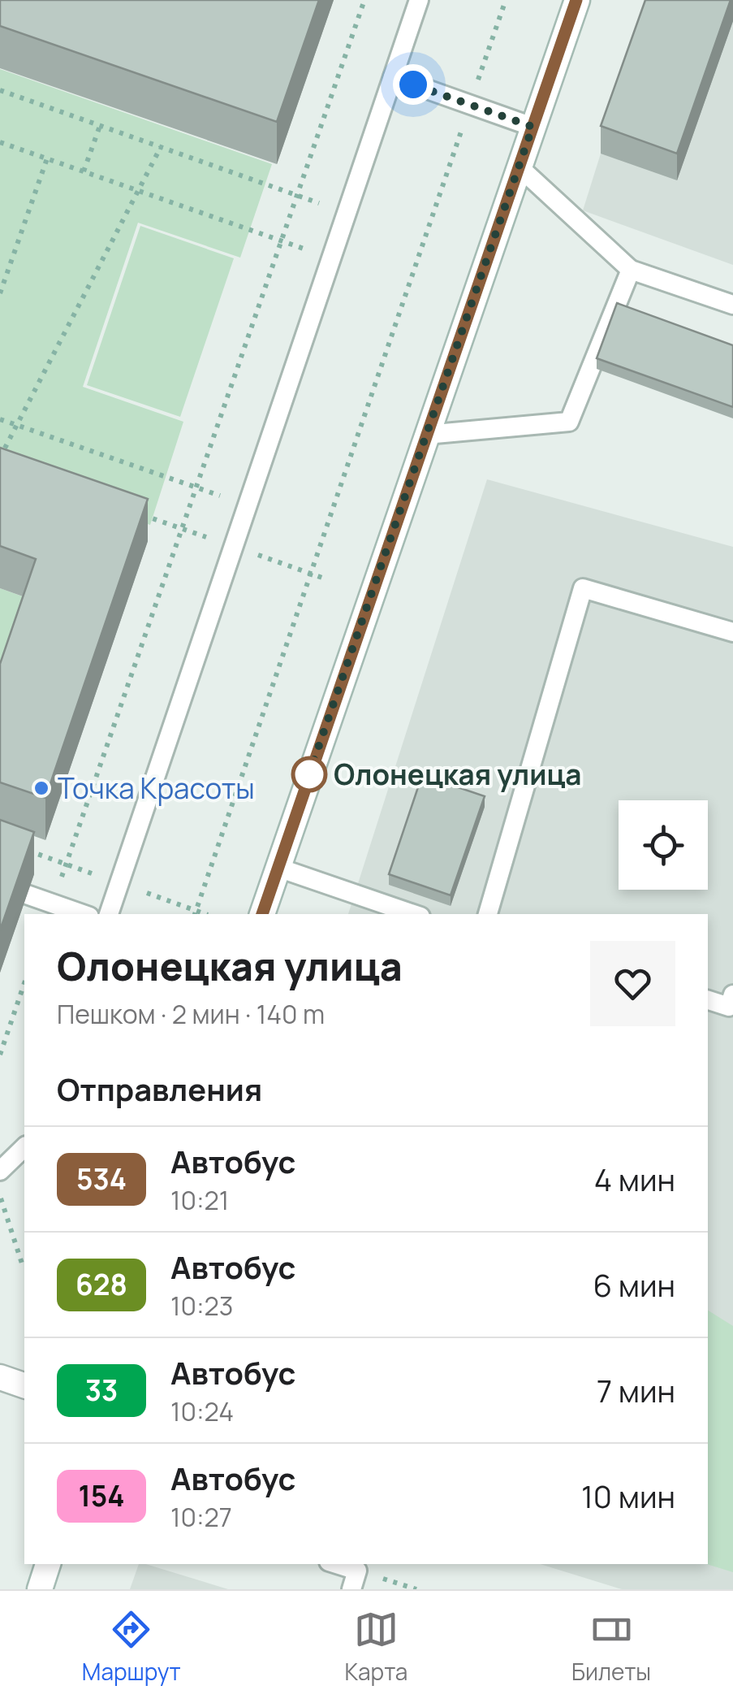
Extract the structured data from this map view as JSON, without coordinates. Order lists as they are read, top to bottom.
{
  "places": ["Олонецкая улица", "Точка Красоты"],
  "lines": ["bus line 534"],
  "page": {
    "heading": [
      ["Олонецкая улица", "Пешком · 2 мин · 140 m"],
      "Отправления"
    ],
    "list": [
      {
        "mark": "534",
        "name": "Автобус",
        "note": "10:21",
        "value": "4 мин"
      },
      {
        "mark": "628",
        "name": "Автобус",
        "note": "10:23",
        "value": "6 мин"
      },
      {
        "mark": "33",
        "name": "Автобус",
        "note": "10:24",
        "value": "7 мин"
      },
      {
        "mark": "154",
        "name": "Автобус",
        "note": "10:27",
        "value": "10 мин"
      }
    ],
    "tabs": ["Маршрут", "Карта", "Билеты"]
  }
}
